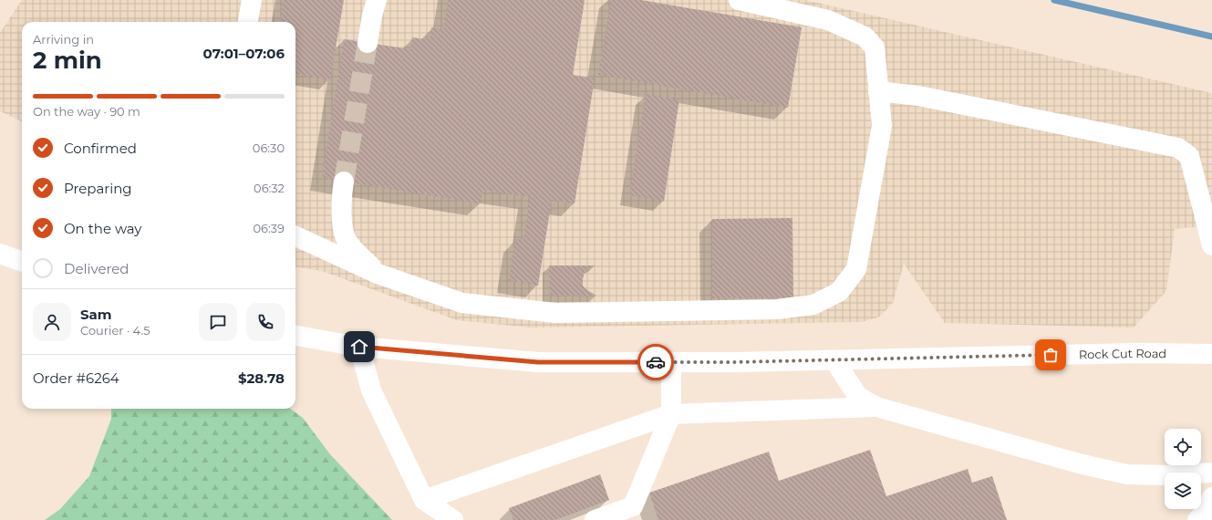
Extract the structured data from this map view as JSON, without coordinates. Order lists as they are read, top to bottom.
{
  "streets": {
    "street": ["Rock Cut Road"]
  },
  "page": {
    "heading": ["2 min", "Arriving in", "07:01–07:06"],
    "panel": [
      "Sam",
      "Courier · 4.5",
      "Order #6264",
      "$28.78"
    ],
    "bar": "On the way · 90 m",
    "list": [
      ["Confirmed", "06:30"],
      ["Preparing", "06:32"],
      ["On the way", "06:39"],
      "Delivered"
    ]
  }
}
